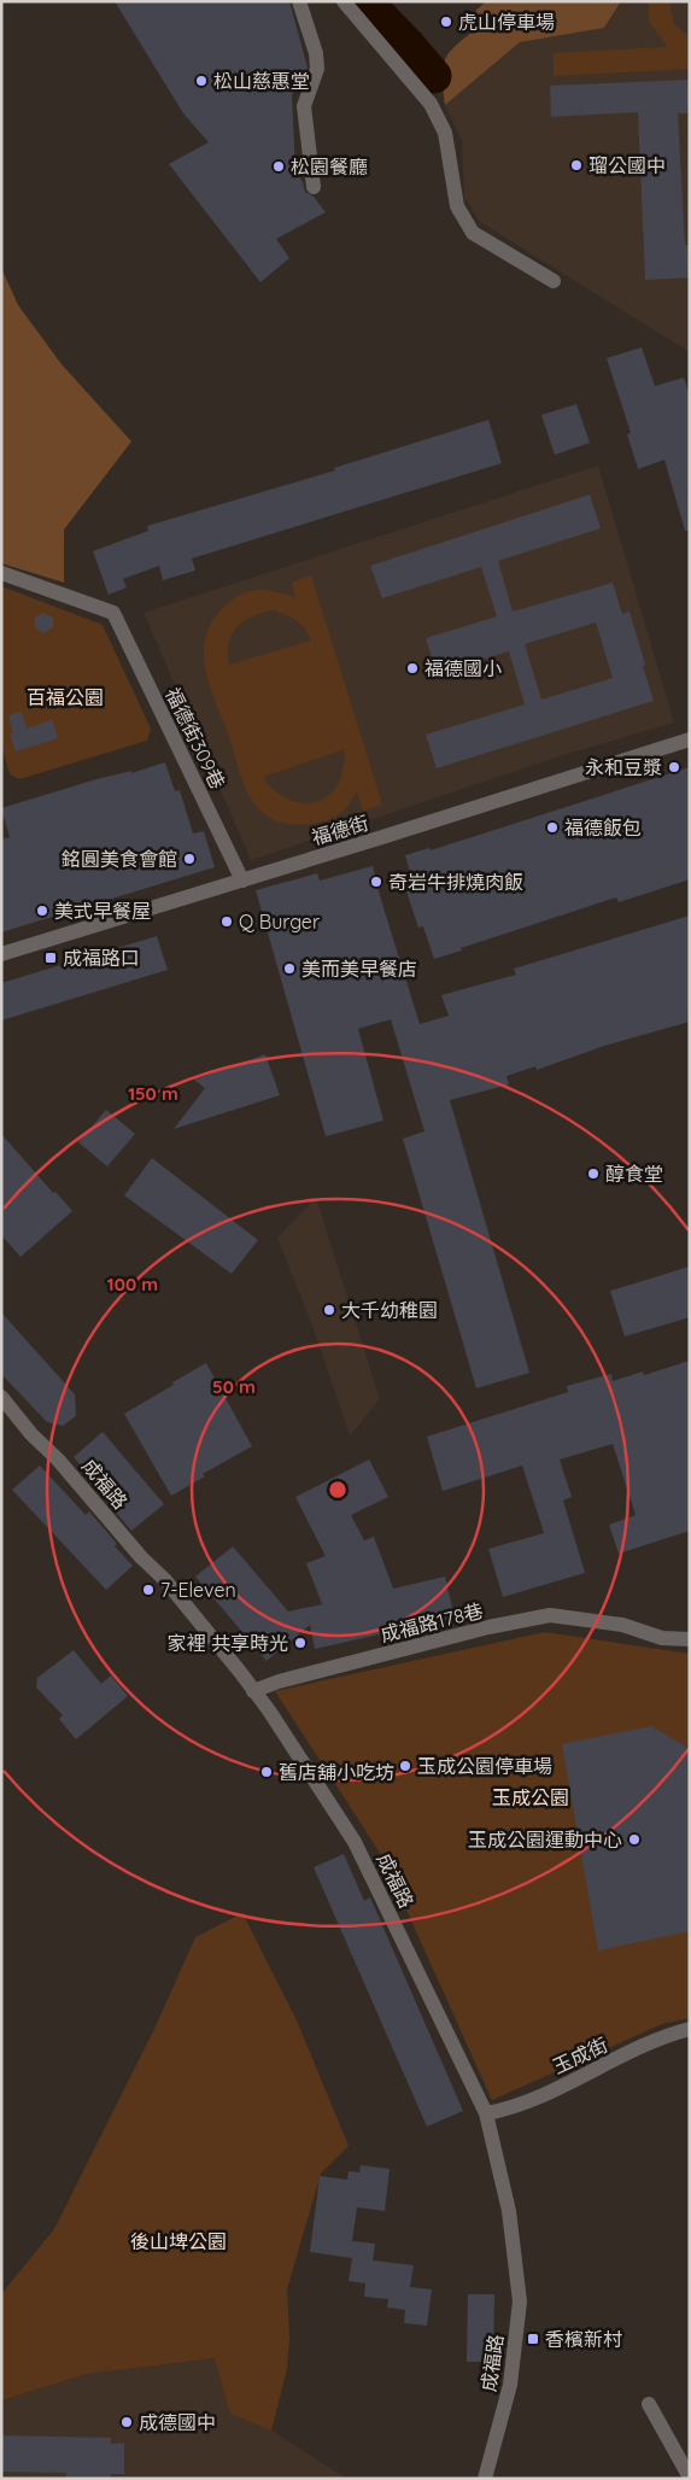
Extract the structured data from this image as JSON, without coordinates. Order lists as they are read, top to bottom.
{
  "streets": {
    "street": [
      "福德街309巷",
      "福德街",
      "成福路",
      "成福路178巷",
      "玉成街"
    ]
  },
  "crossings": [
    ["福德街309巷", "福德街"],
    ["成福路", "成福路178巷"],
    ["成福路", "玉成街"]
  ],
  "parks": ["百福公園", "玉成公園", "後山埤公園"],
  "places": {
    "other": [
      "虎山停車場",
      "松山慈惠堂",
      "瑠公國中",
      "松園餐廳",
      "福德國小",
      "永和豆漿",
      "福德飯包",
      "銘圓美食會館",
      "奇岩牛排燒肉飯",
      "美式早餐屋",
      "Q Burger",
      "美而美早餐店",
      "醇食堂",
      "大千幼稚園",
      "7-Eleven",
      "家裡 共享時光",
      "玉成公園停車場",
      "舊店舖小吃坊",
      "玉成公園運動中心",
      "成德國中"
    ],
    "transit": ["成福路口", "香檳新村"]
  },
  "rings": ["150 m", "100 m", "50 m"]
}
